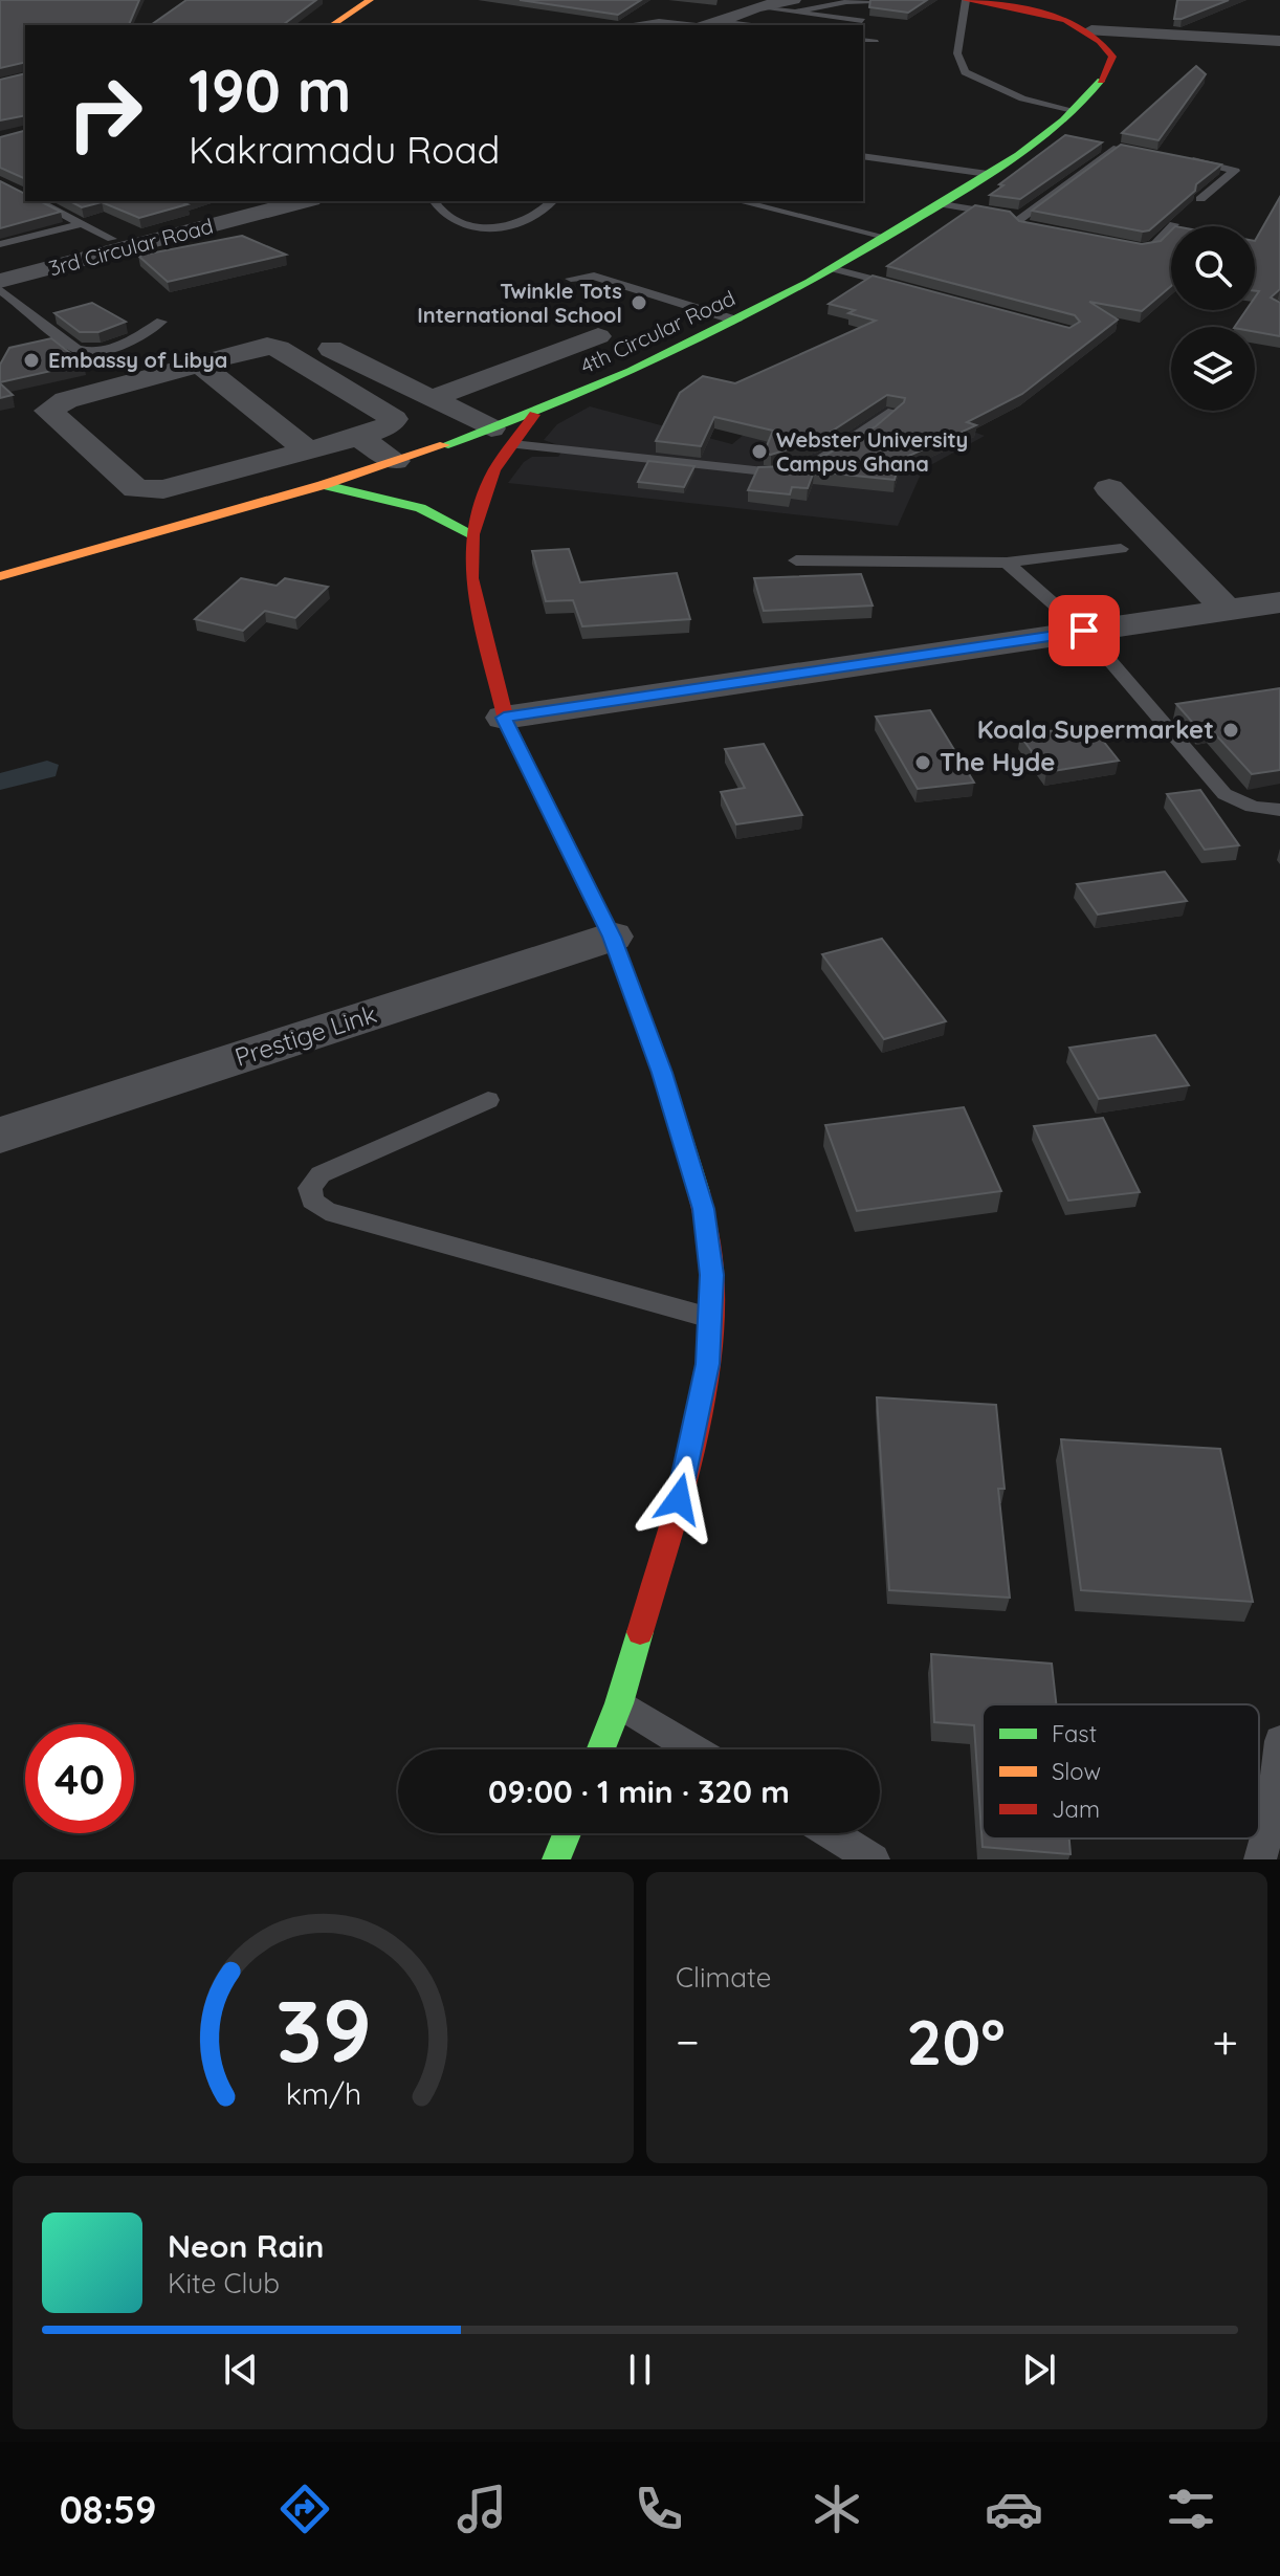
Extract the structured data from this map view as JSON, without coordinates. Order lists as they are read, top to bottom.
{
  "streets": {
    "street": ["3rd Circular Road", "4th Circular Road", "Prestige Link"]
  },
  "places": [
    "Twinkle Tots International School",
    "Embassy of Libya",
    "Webster University Campus Ghana",
    "Koala Supermarket",
    "The Hyde"
  ],
  "legend": ["Fast", "Slow", "Jam"],
  "page": {
    "turn": ["190 m", "Kakramadu Road"],
    "limit": "40",
    "trip": "09:00 · 1 min · 320 m",
    "tile": "Climate",
    "heat": ["−", "20°", "+"],
    "song": ["Neon Rain", "Kite Club"],
    "tabs": "08:59",
    "gauge": ["39", "km/h"]
  }
}
